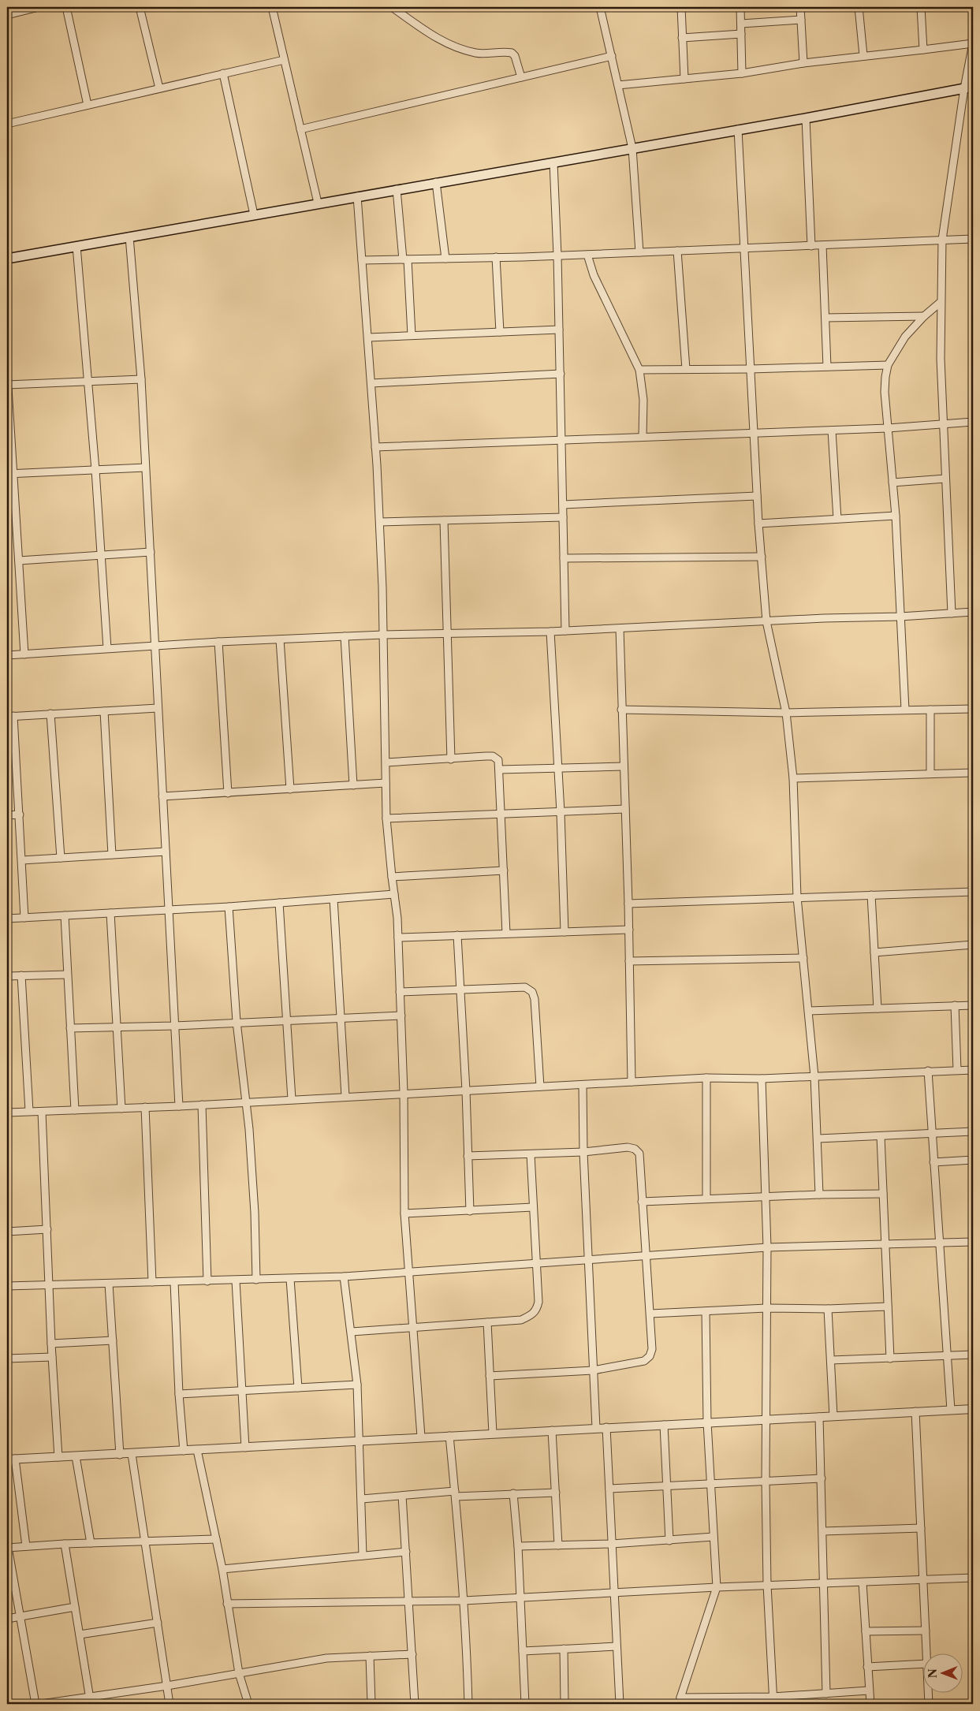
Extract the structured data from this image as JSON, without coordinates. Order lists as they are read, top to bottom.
{
  "north": "left"
}
